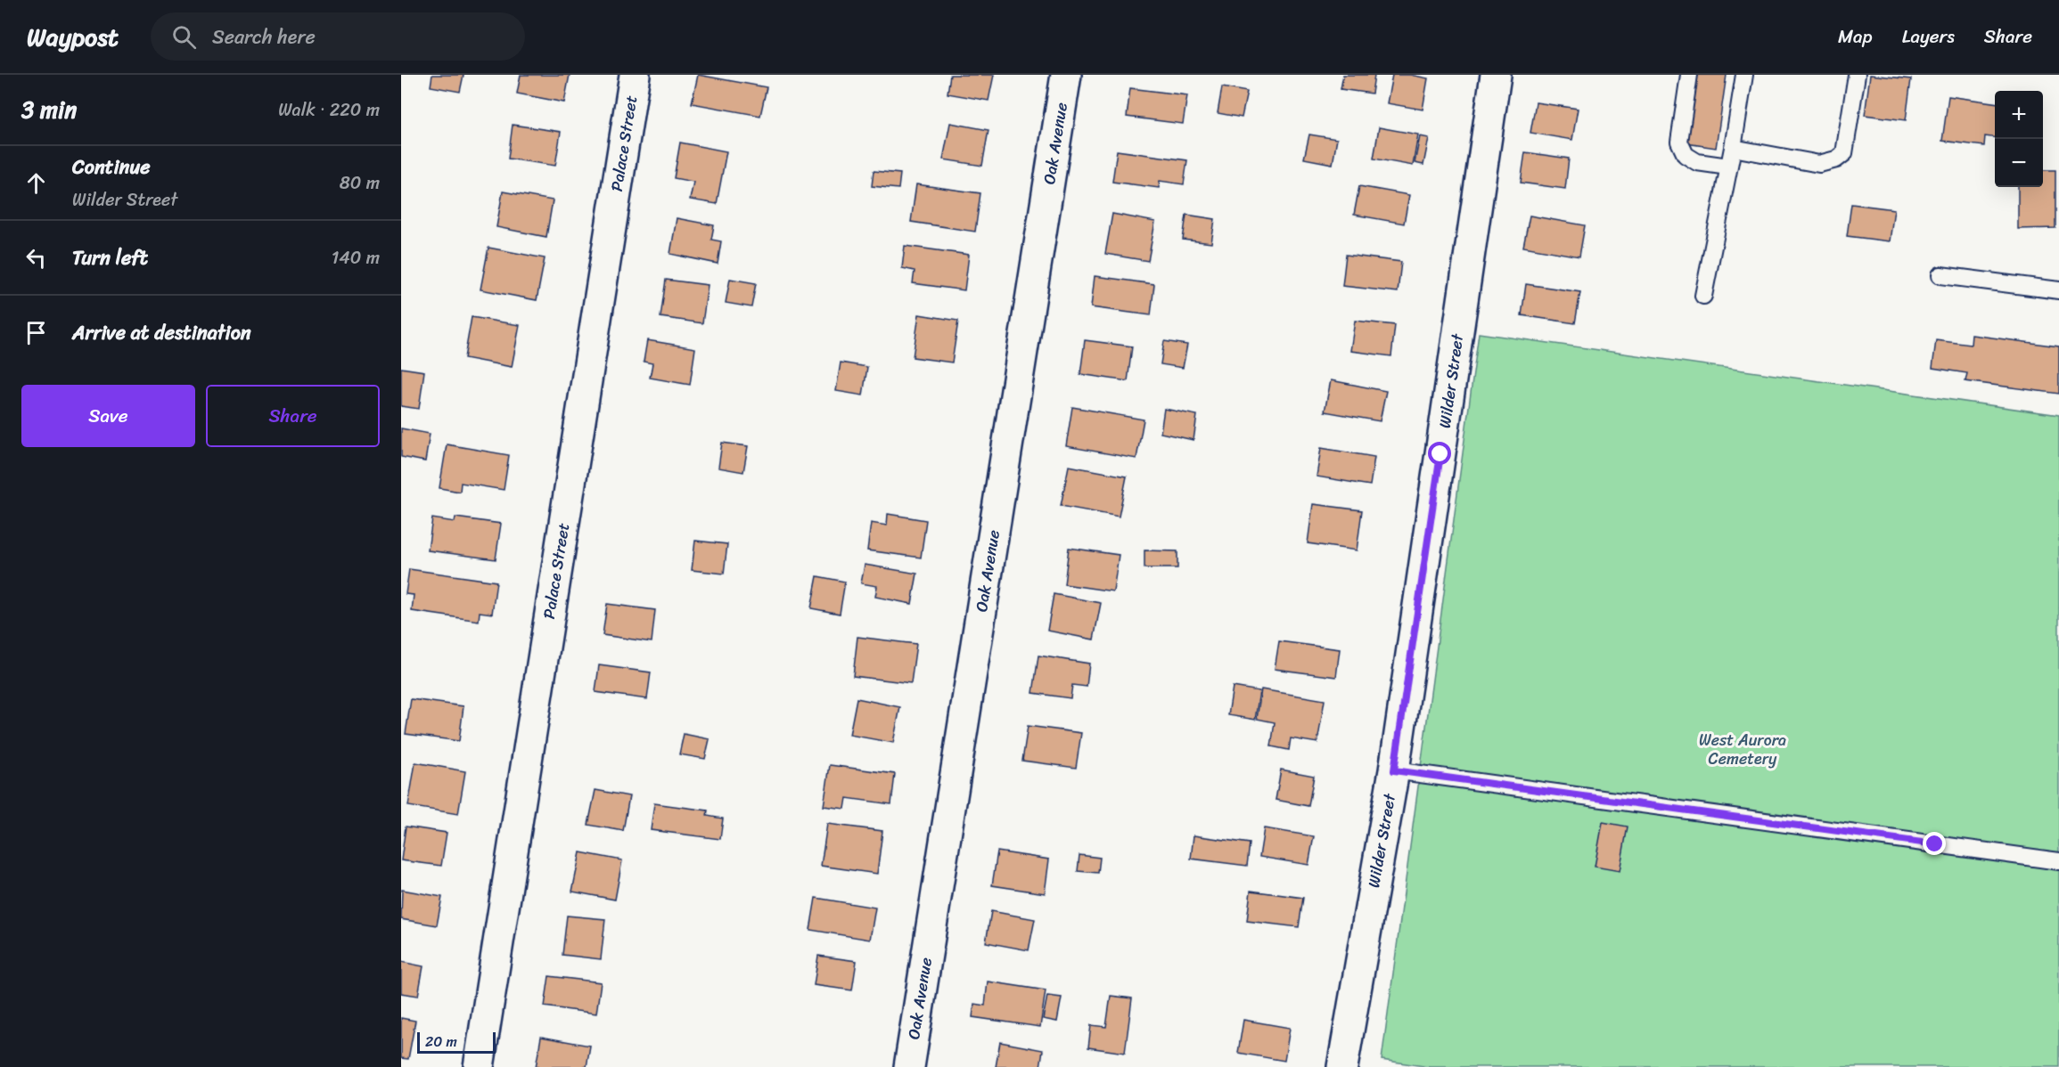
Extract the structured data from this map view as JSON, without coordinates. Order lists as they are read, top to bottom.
{
  "streets": {
    "street": ["Palace Street", "Oak Avenue", "Wilder Street"]
  },
  "parks": ["West Aurora Cemetery"],
  "scale_bar": "20 m",
  "page": {
    "header": "Waypost",
    "search": "Search here",
    "nav": ["Map", "Layers", "Share"],
    "heading": ["3 min", "Walk · 220 m"],
    "map_buttons": ["+", "−"],
    "list": [
      ["Continue", "Wilder Street", "80 m"],
      ["Turn left", "140 m"],
      "Arrive at destination"
    ],
    "buttons": ["Save", "Share"],
    "scale": "20 m"
  }
}
